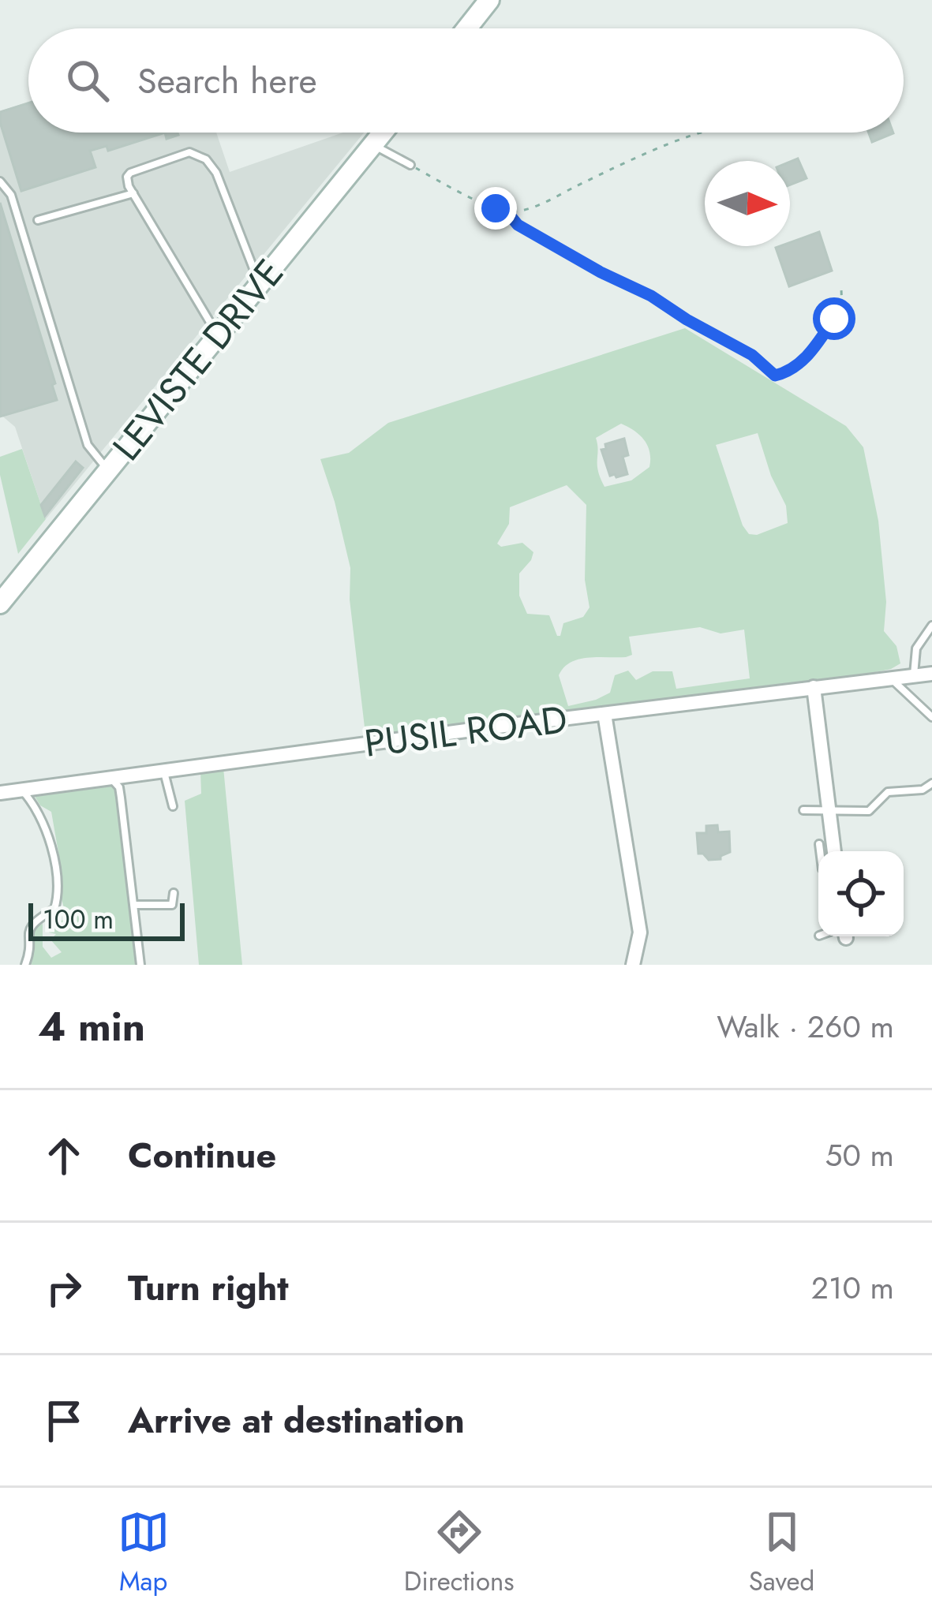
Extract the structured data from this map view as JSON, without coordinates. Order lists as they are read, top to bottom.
{
  "streets": {
    "main road": ["LEVISTE DRIVE"],
    "street": ["PUSIL ROAD"]
  },
  "scale_bar": "100 m",
  "north": "right",
  "page": {
    "search": "Search here",
    "scale": "100 m",
    "heading": ["4 min", "Walk · 260 m"],
    "list": [
      ["Continue", "50 m"],
      ["Turn right", "210 m"],
      "Arrive at destination"
    ],
    "nav": ["Map", "Directions", "Saved"]
  }
}
